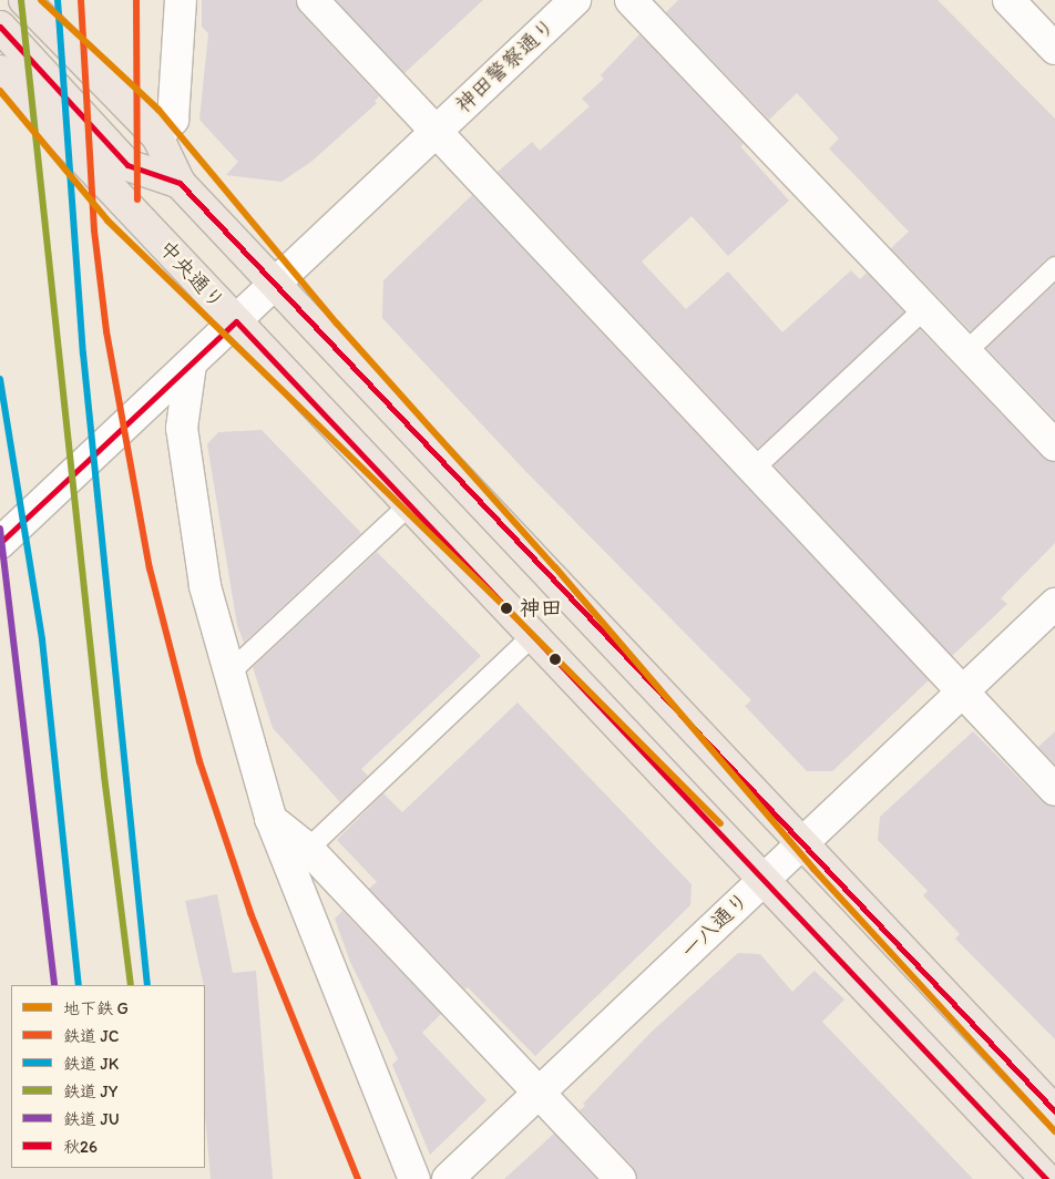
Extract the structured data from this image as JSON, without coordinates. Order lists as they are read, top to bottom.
{
  "streets": {
    "highway": ["中央通り"],
    "street": ["神田警察通り", "一八通り"]
  },
  "crossings": [
    ["神田警察通り", "中央通り"],
    ["中央通り", "一八通り"]
  ],
  "places": ["神田"],
  "lines": [
    "metro line G",
    "rail line JC",
    "rail line JK",
    "rail line JY",
    "transit line 秋26",
    "rail line JU"
  ],
  "legend": [
    "地下鉄 G",
    "鉄道 JC",
    "鉄道 JK",
    "鉄道 JY",
    "鉄道 JU",
    "秋26"
  ]
}
